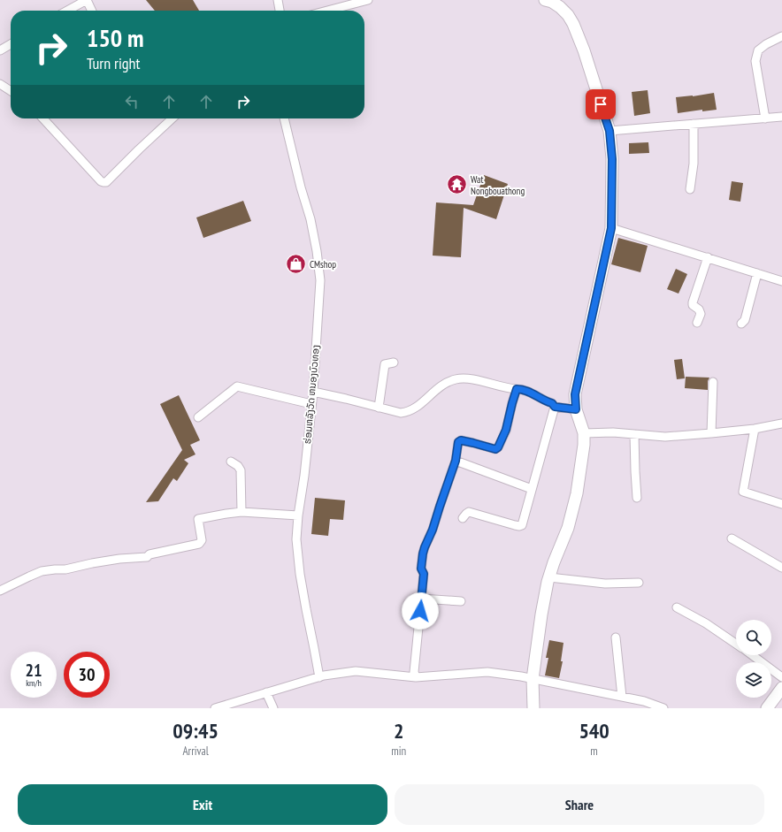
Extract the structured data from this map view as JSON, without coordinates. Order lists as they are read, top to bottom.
{
  "streets": {
    "street": ["ຮ່ອມຫລັງວັດ ຫນອງບົວທອງ"]
  },
  "places": {
    "temple": ["Wat Nongbouathong"],
    "shop": ["CMshop"]
  },
  "page": {
    "turn": ["150 m", "Turn right"],
    "speed": "21 km/h",
    "limit": "30",
    "eta": [
      "09:45",
      "Arrival",
      "2",
      "min",
      "540",
      "m"
    ],
    "buttons": ["Exit", "Share"]
  }
}
